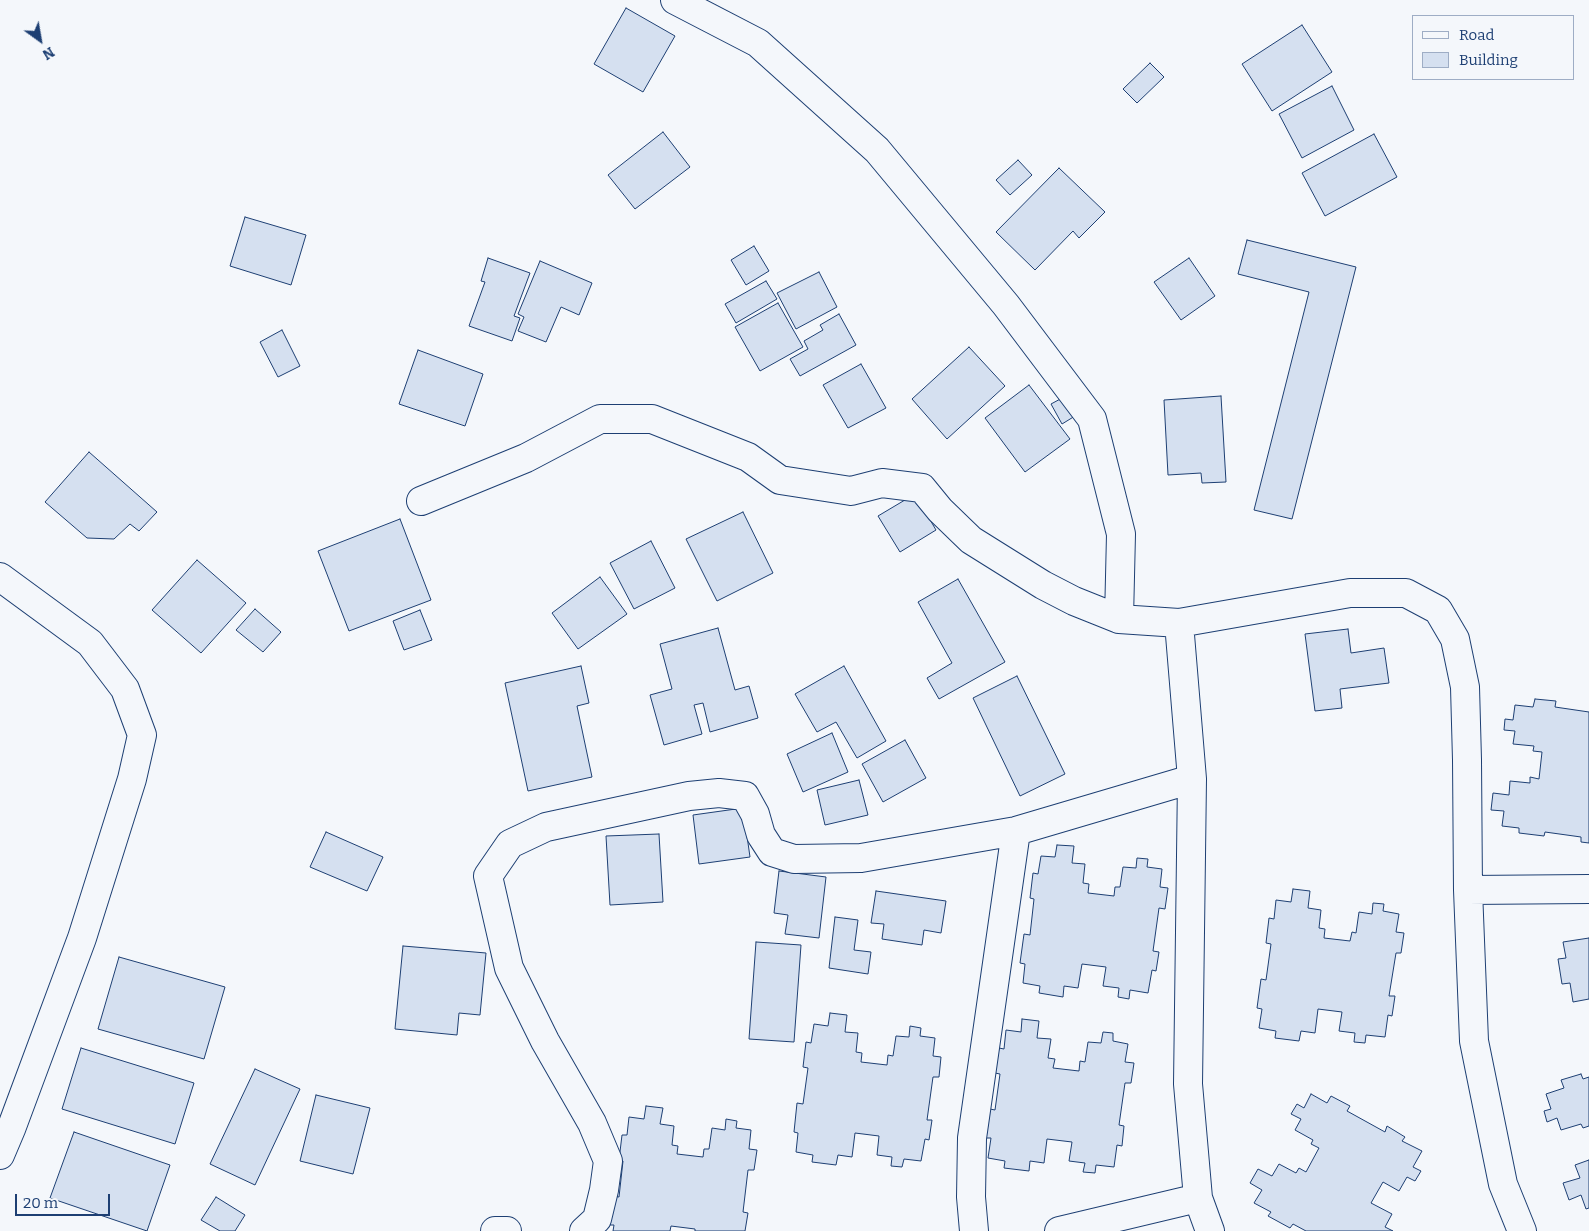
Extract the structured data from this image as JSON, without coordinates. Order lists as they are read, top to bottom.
{
  "legend": ["Road", "Building"],
  "scale_bar": "20 m",
  "north": "bottom right"
}
